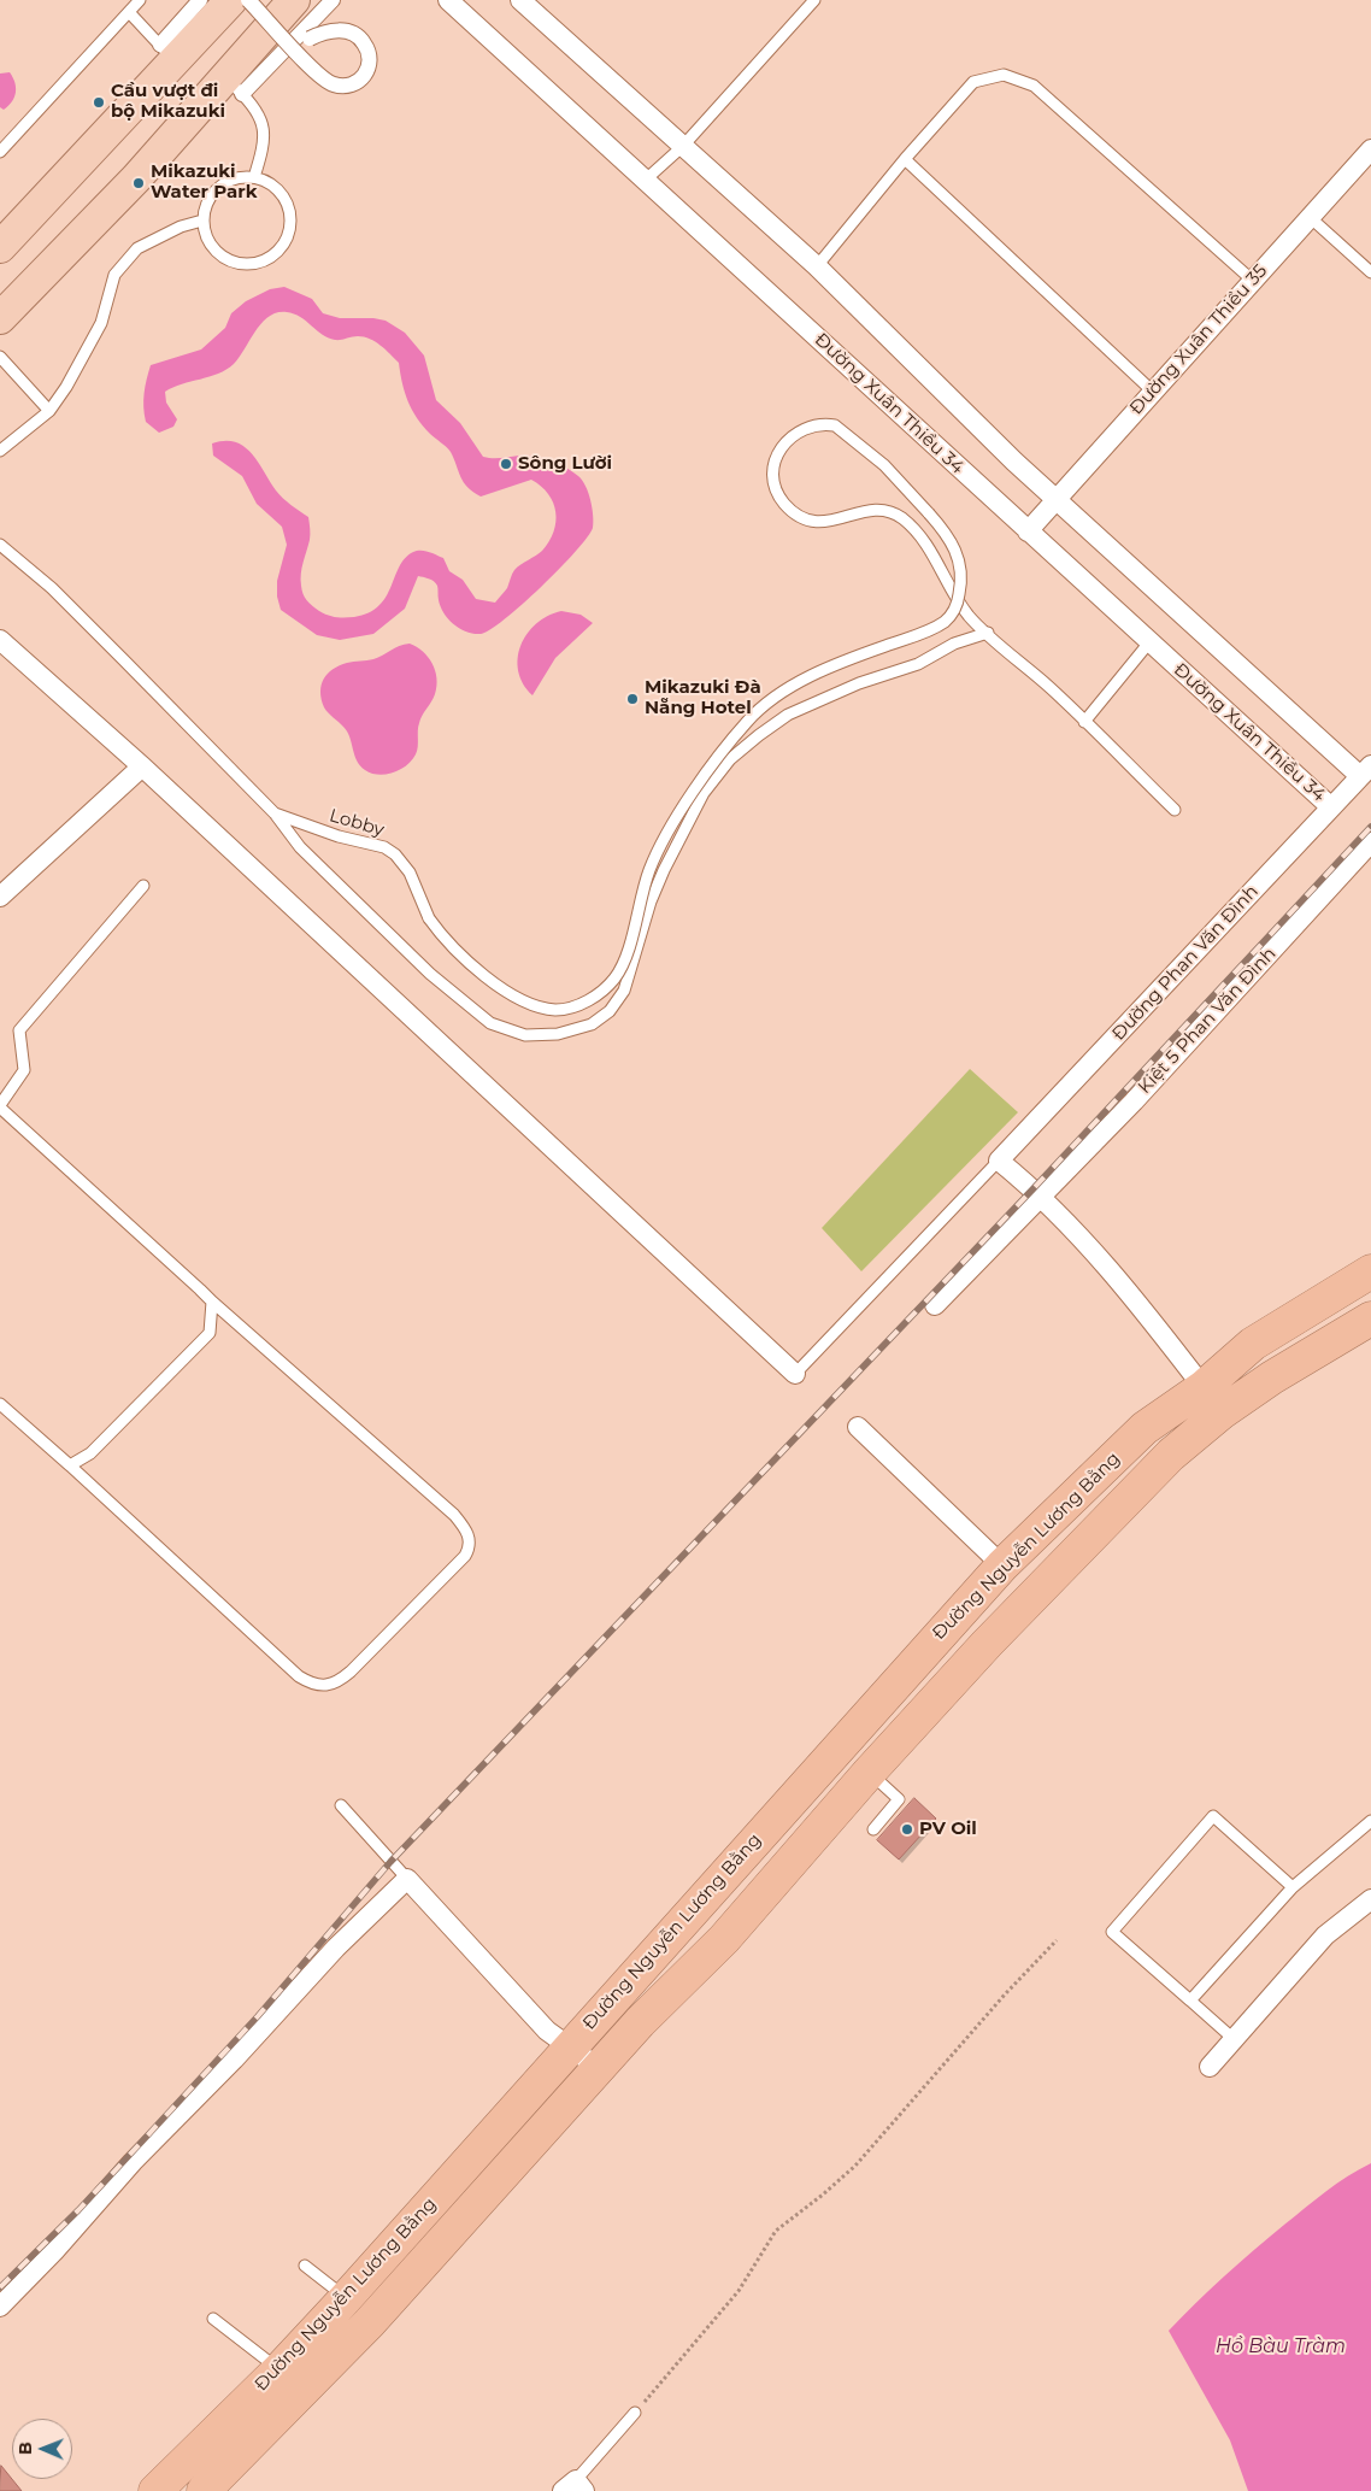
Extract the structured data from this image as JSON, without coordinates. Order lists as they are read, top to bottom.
{
  "streets": {
    "highway": ["Đường Nguyễn Lương Bằng"],
    "street": [
      "Đường Xuân Thiều 35",
      "Đường Xuân Thiều 34",
      "Đường Phan Văn Đình",
      "Kiệt 5 Phan Văn Đình"
    ],
    "lane": ["Lobby"]
  },
  "crossings": [
    ["Đường Xuân Thiều 35", "Đường Xuân Thiều 34"],
    ["Đường Xuân Thiều 34", "Đường Phan Văn Đình"]
  ],
  "water": ["Hồ Bàu Tràm"],
  "places": [
    "Cầu vượt đi bộ Mikazuki",
    "Mikazuki Water Park",
    "Sông Lười",
    "Mikazuki Đà Nẵng Hotel",
    "PV Oil"
  ],
  "north": "left"
}
